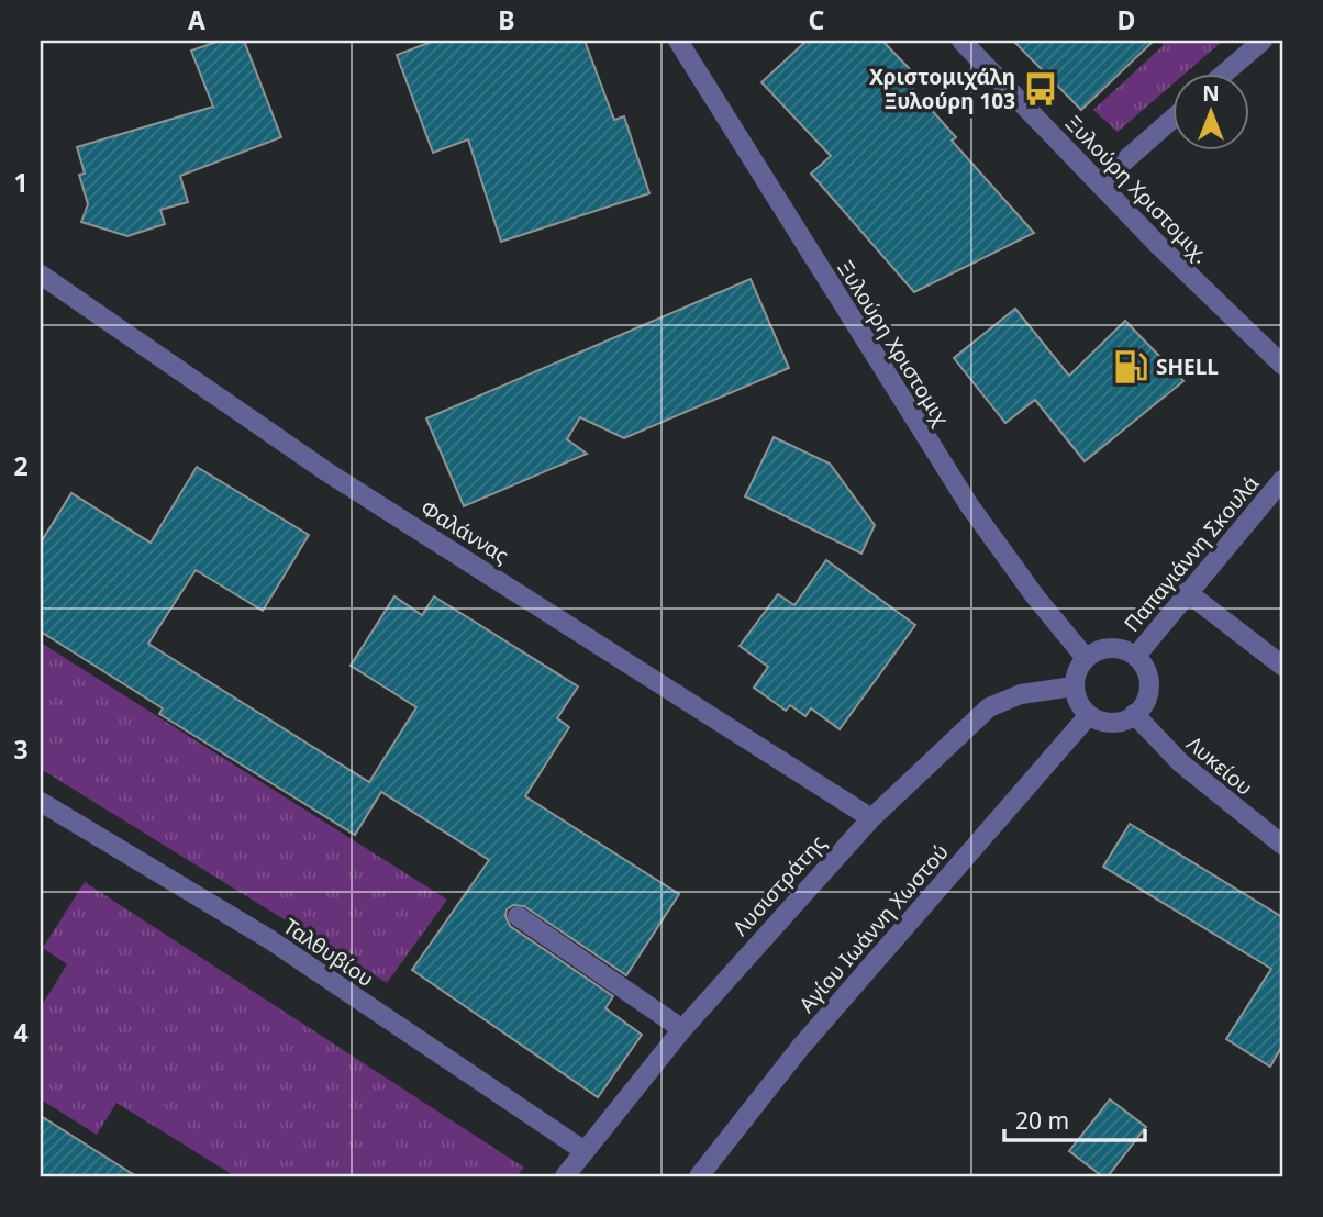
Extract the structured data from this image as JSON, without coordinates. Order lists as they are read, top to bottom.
{
  "streets": {
    "street": [
      "Ξυλούρη Χριστομιχ.",
      "Ξυλούρη Χριστομιχ",
      "Φαλάννας",
      "Παπαγιάννη Σκουλά",
      "Λυκείου",
      "Λυσιστράτης",
      "Αγίου Ιωάννη Χωστού",
      "Ταλθυβίου"
    ]
  },
  "crossings": [
    ["Ξυλούρη Χριστομιχ", "Παπαγιάννη Σκουλά"],
    ["Ξυλούρη Χριστομιχ", "Λυκείου"],
    ["Ξυλούρη Χριστομιχ", "Λυσιστράτης"],
    ["Ξυλούρη Χριστομιχ", "Αγίου Ιωάννη Χωστού"],
    ["Φαλάννας", "Λυσιστράτης"],
    ["Παπαγιάννη Σκουλά", "Λυκείου"],
    ["Παπαγιάννη Σκουλά", "Λυσιστράτης"],
    ["Παπαγιάννη Σκουλά", "Αγίου Ιωάννη Χωστού"],
    ["Λυκείου", "Λυσιστράτης"],
    ["Λυκείου", "Αγίου Ιωάννη Χωστού"],
    ["Λυσιστράτης", "Αγίου Ιωάννη Χωστού"],
    ["Λυσιστράτης", "Ταλθυβίου"]
  ],
  "places": {
    "bus stop": ["Χριστομιχάλη Ξυλούρη 103"],
    "fuel station": ["SHELL"]
  },
  "scale_bar": "20 m",
  "north": "top",
  "grid": {
    "columns": [
      "A",
      "B",
      "C",
      "D"
    ],
    "rows": [
      "1",
      "2",
      "3",
      "4"
    ]
  }
}
